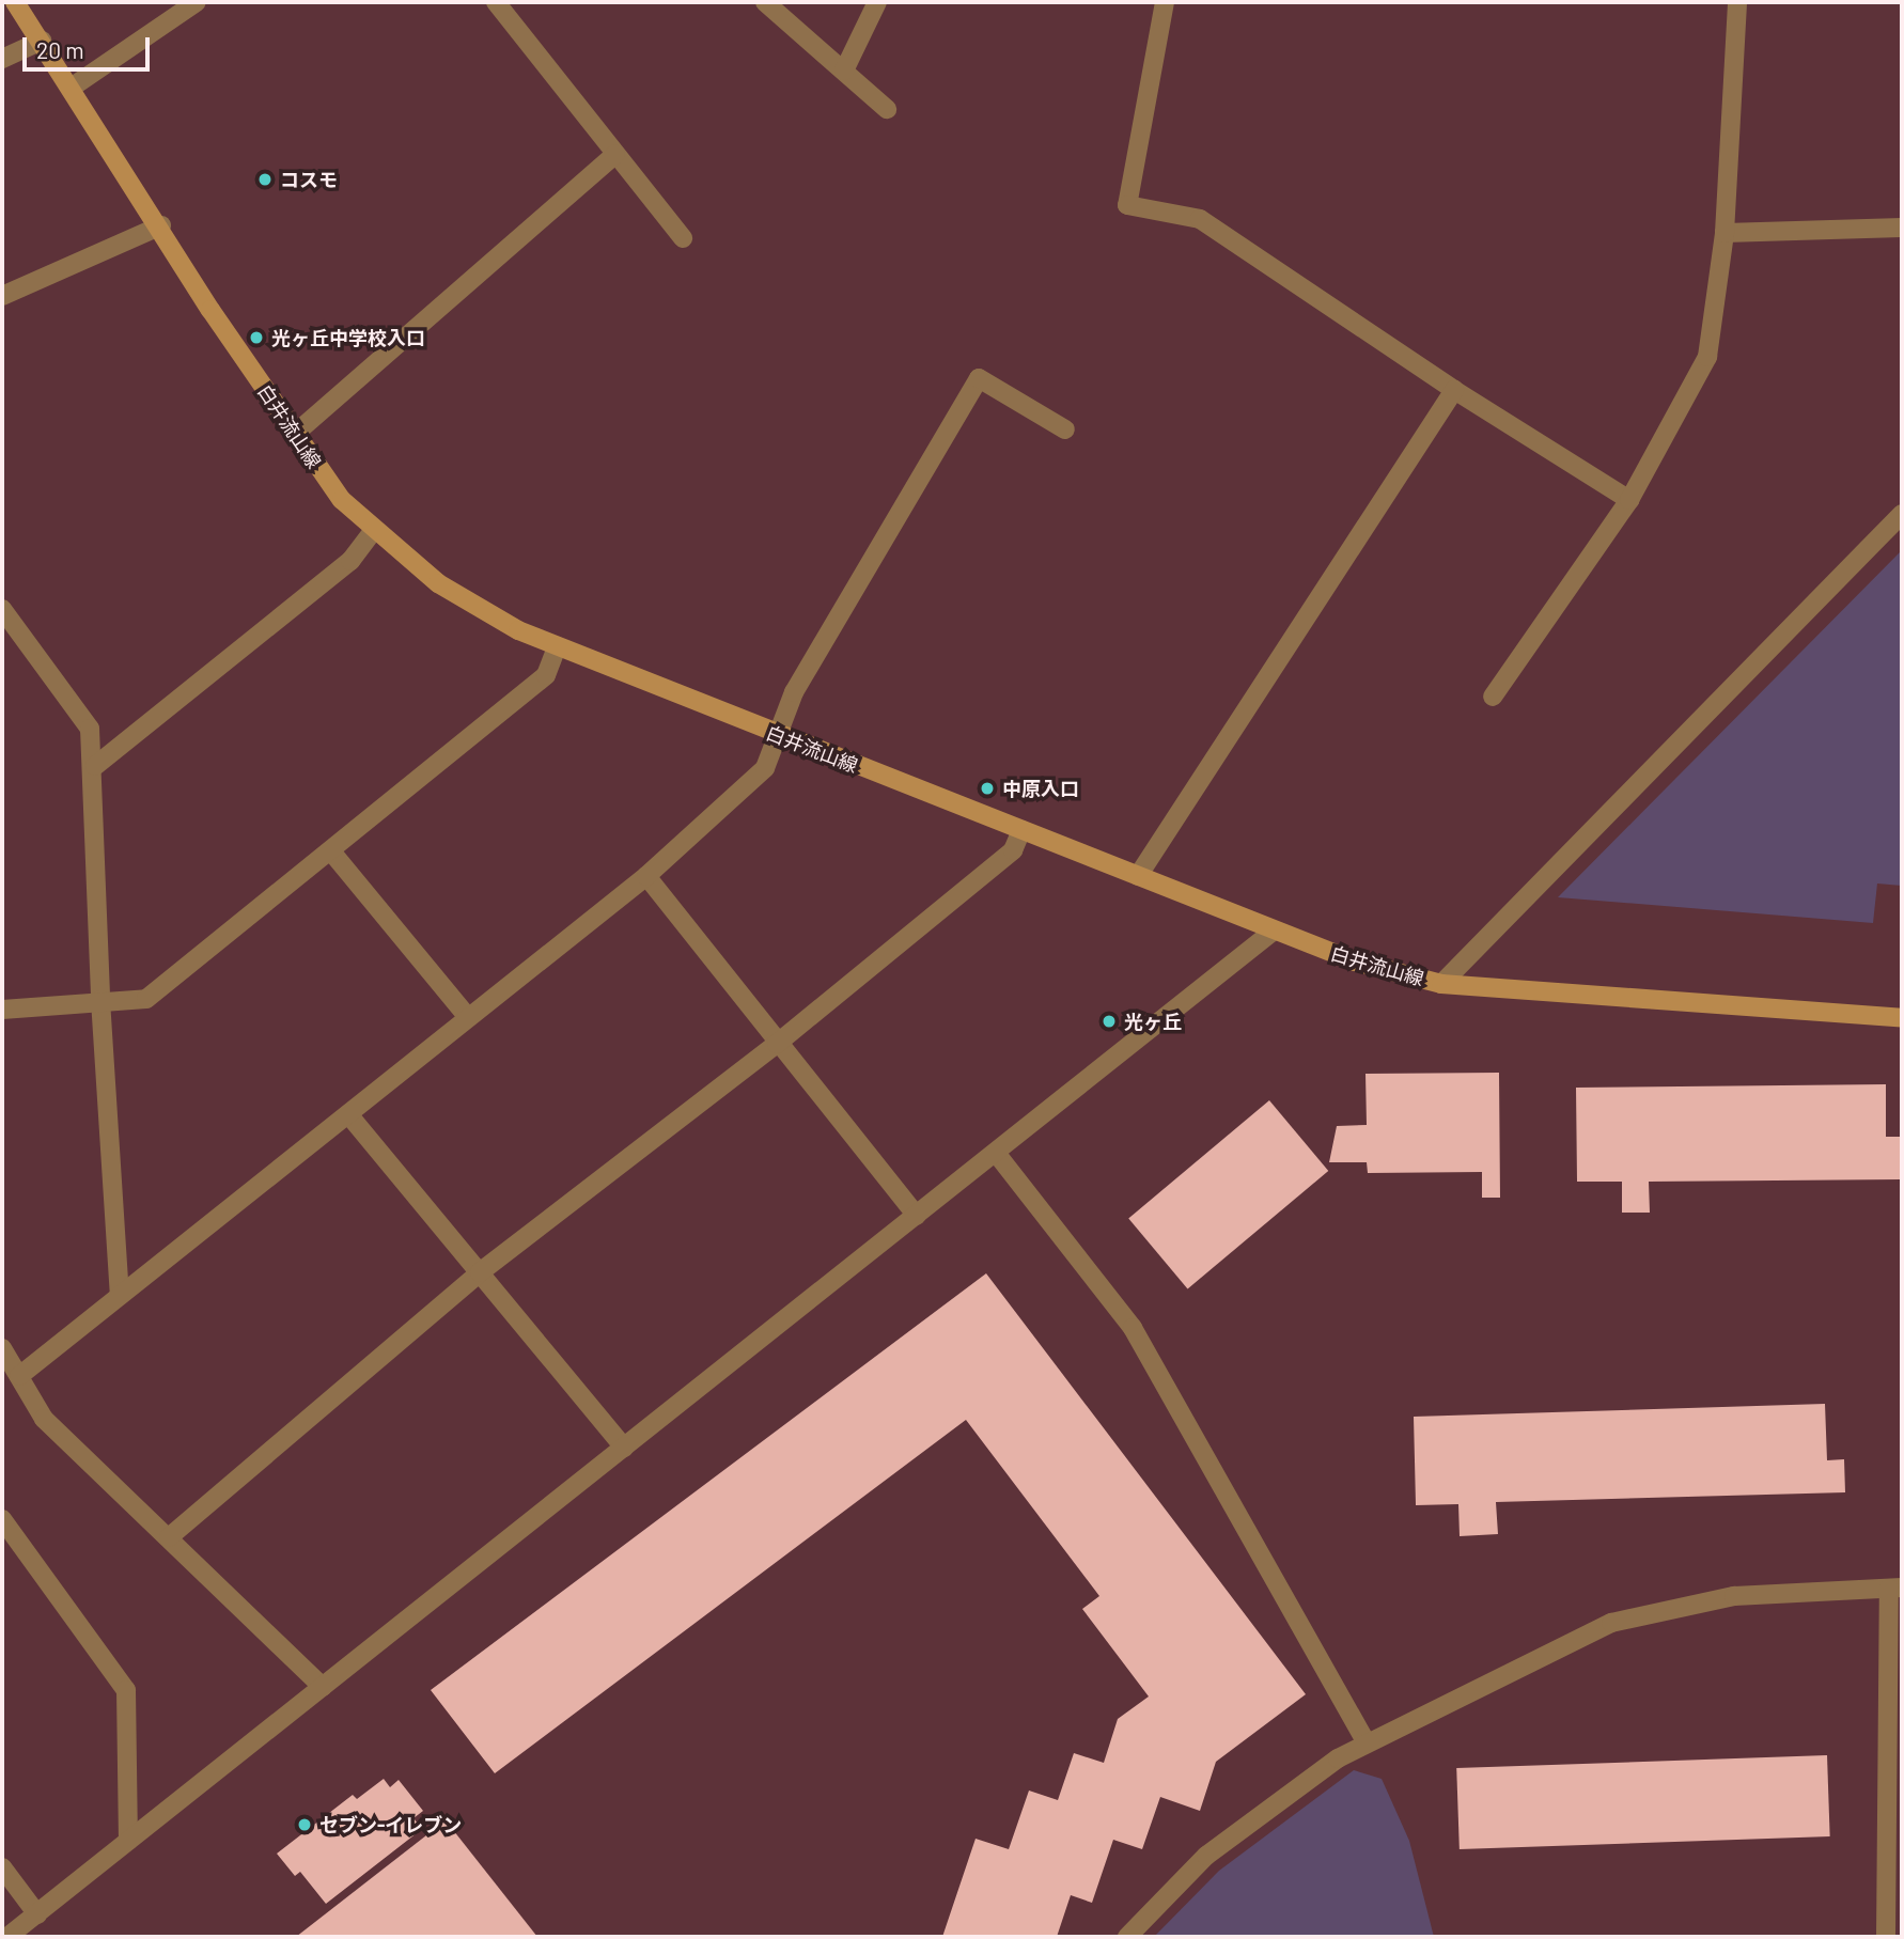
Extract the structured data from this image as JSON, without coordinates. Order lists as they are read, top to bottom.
{
  "streets": {
    "main road": ["白井流山線"]
  },
  "places": [
    "コスモ",
    "光ヶ丘中学校入口",
    "中原入口",
    "光ヶ丘",
    "セブン-イレブン"
  ],
  "scale_bar": "20 m"
}
